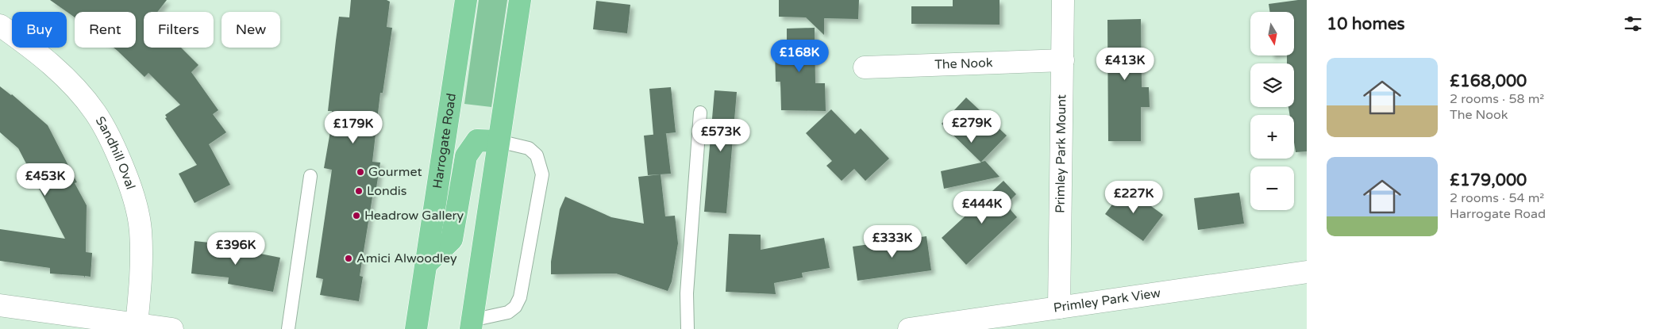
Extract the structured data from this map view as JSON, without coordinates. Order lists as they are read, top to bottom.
{
  "streets": {
    "highway": ["Harrogate Road"],
    "street": [
      "The Nook",
      "Sandhill Oval",
      "Primley Park Mount",
      "Primley Park View"
    ]
  },
  "crossings": [
    ["The Nook", "Primley Park Mount"],
    ["Primley Park Mount", "Primley Park View"]
  ],
  "places": [
    "Gourmet",
    "Londis",
    "Headrow Gallery",
    "Amici Alwoodley"
  ],
  "north": "bottom",
  "page": {
    "heading": "10 homes",
    "map_buttons": ["+", "−"],
    "chip": [
      "Buy",
      "Rent",
      "Filters",
      "New"
    ],
    "price": [
      "£168K",
      "£413K",
      "£279K",
      "£179K",
      "£573K",
      "£453K",
      "£227K",
      "£444K",
      "£333K",
      "£396K"
    ],
    "list": [
      {
        "name": "£168,000",
        "note": "2 rooms · 58 m² · The Nook"
      },
      {
        "name": "£179,000",
        "note": "2 rooms · 54 m² · Harrogate Road"
      }
    ]
  }
}
